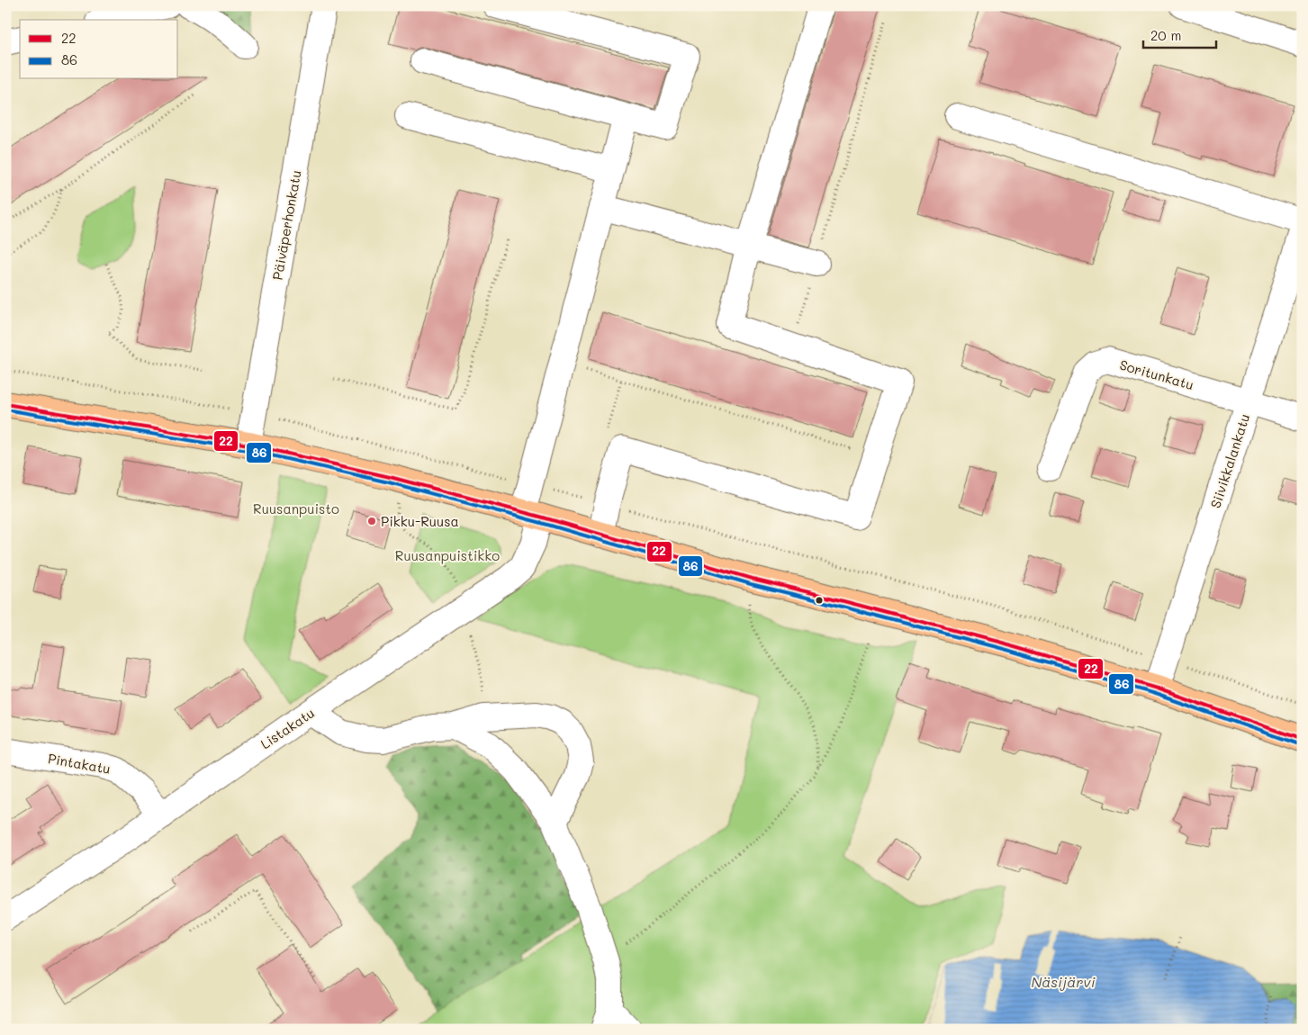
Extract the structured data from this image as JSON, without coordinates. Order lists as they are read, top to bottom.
{
  "streets": {
    "street": [
      "Päiväperhonkatu",
      "Soritunkatu",
      "Siivikkalankatu",
      "Listakatu",
      "Pintakatu"
    ]
  },
  "crossings": [
    ["Soritunkatu", "Siivikkalankatu"],
    ["Listakatu", "Pintakatu"]
  ],
  "water": ["Näsijärvi"],
  "parks": ["Ruusanpuisto", "Ruusanpuistikko"],
  "places": ["Pikku-Ruusa"],
  "lines": ["transit line 22", "transit line 86"],
  "legend": ["22", "86"],
  "scale_bar": "20 m"
}
